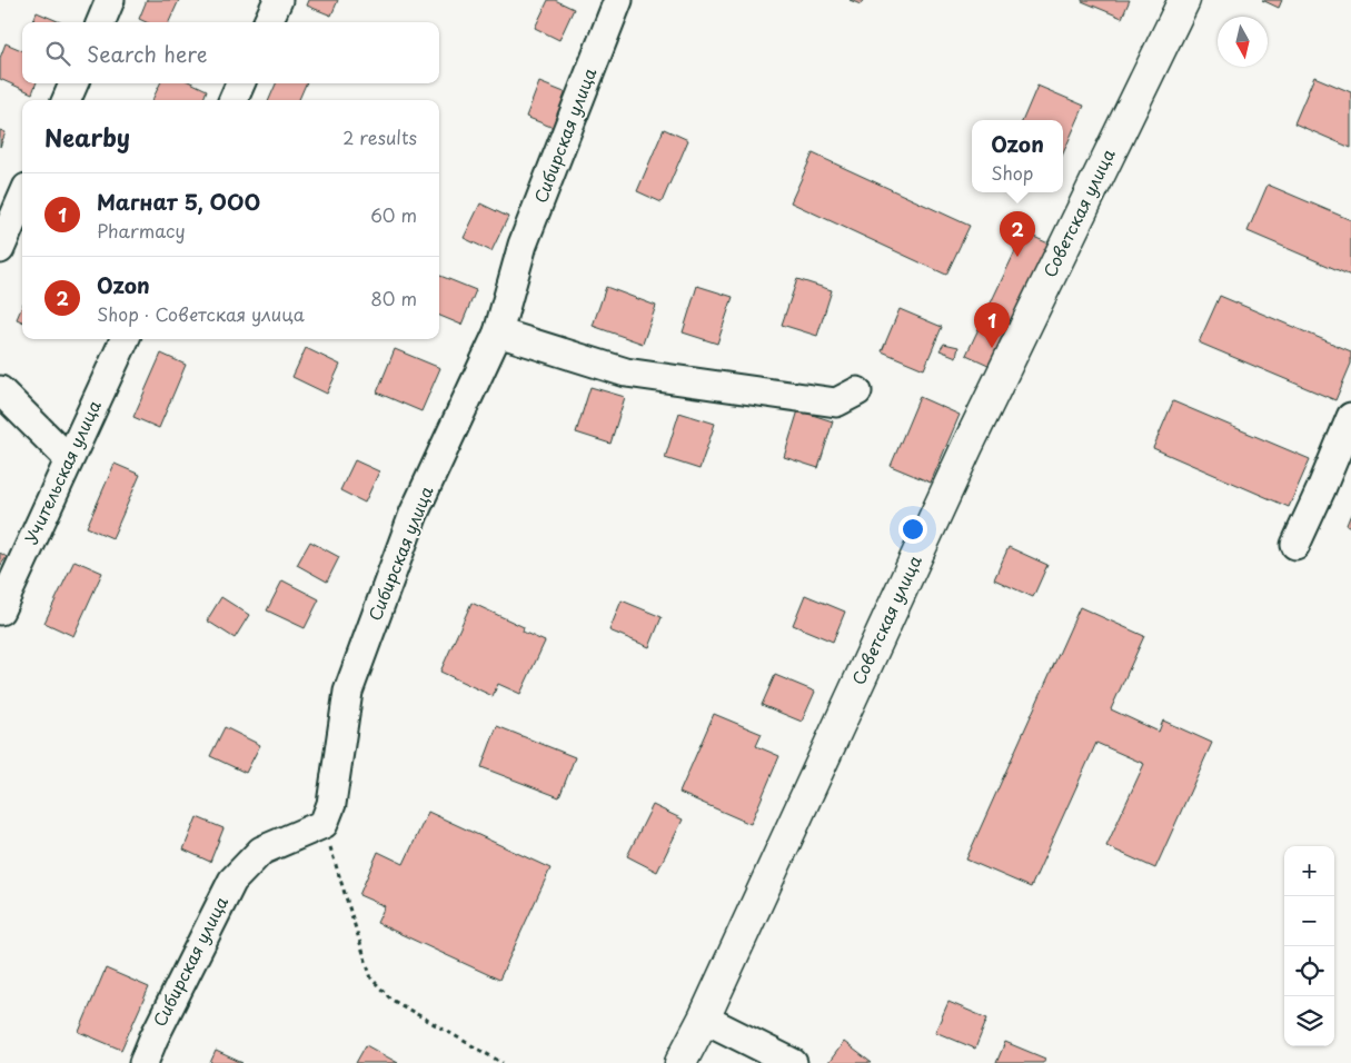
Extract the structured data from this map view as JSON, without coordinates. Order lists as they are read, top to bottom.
{
  "streets": {
    "main road": ["Советская улица"],
    "street": ["Сибирская улица", "Учительская улица"]
  },
  "north": "bottom",
  "page": {
    "search": "Search here",
    "heading": ["Nearby", "2 results"],
    "popup": ["Ozon", "Shop"],
    "list": [
      {
        "mark": "1",
        "name": "Магнат 5, ООО",
        "note": "Pharmacy",
        "value": "60 m"
      },
      {
        "mark": "2",
        "name": "Ozon",
        "note": "Shop · Советская улица",
        "value": "80 m"
      }
    ],
    "pins": ["2", "1"],
    "map_buttons": ["+", "−"]
  }
}
